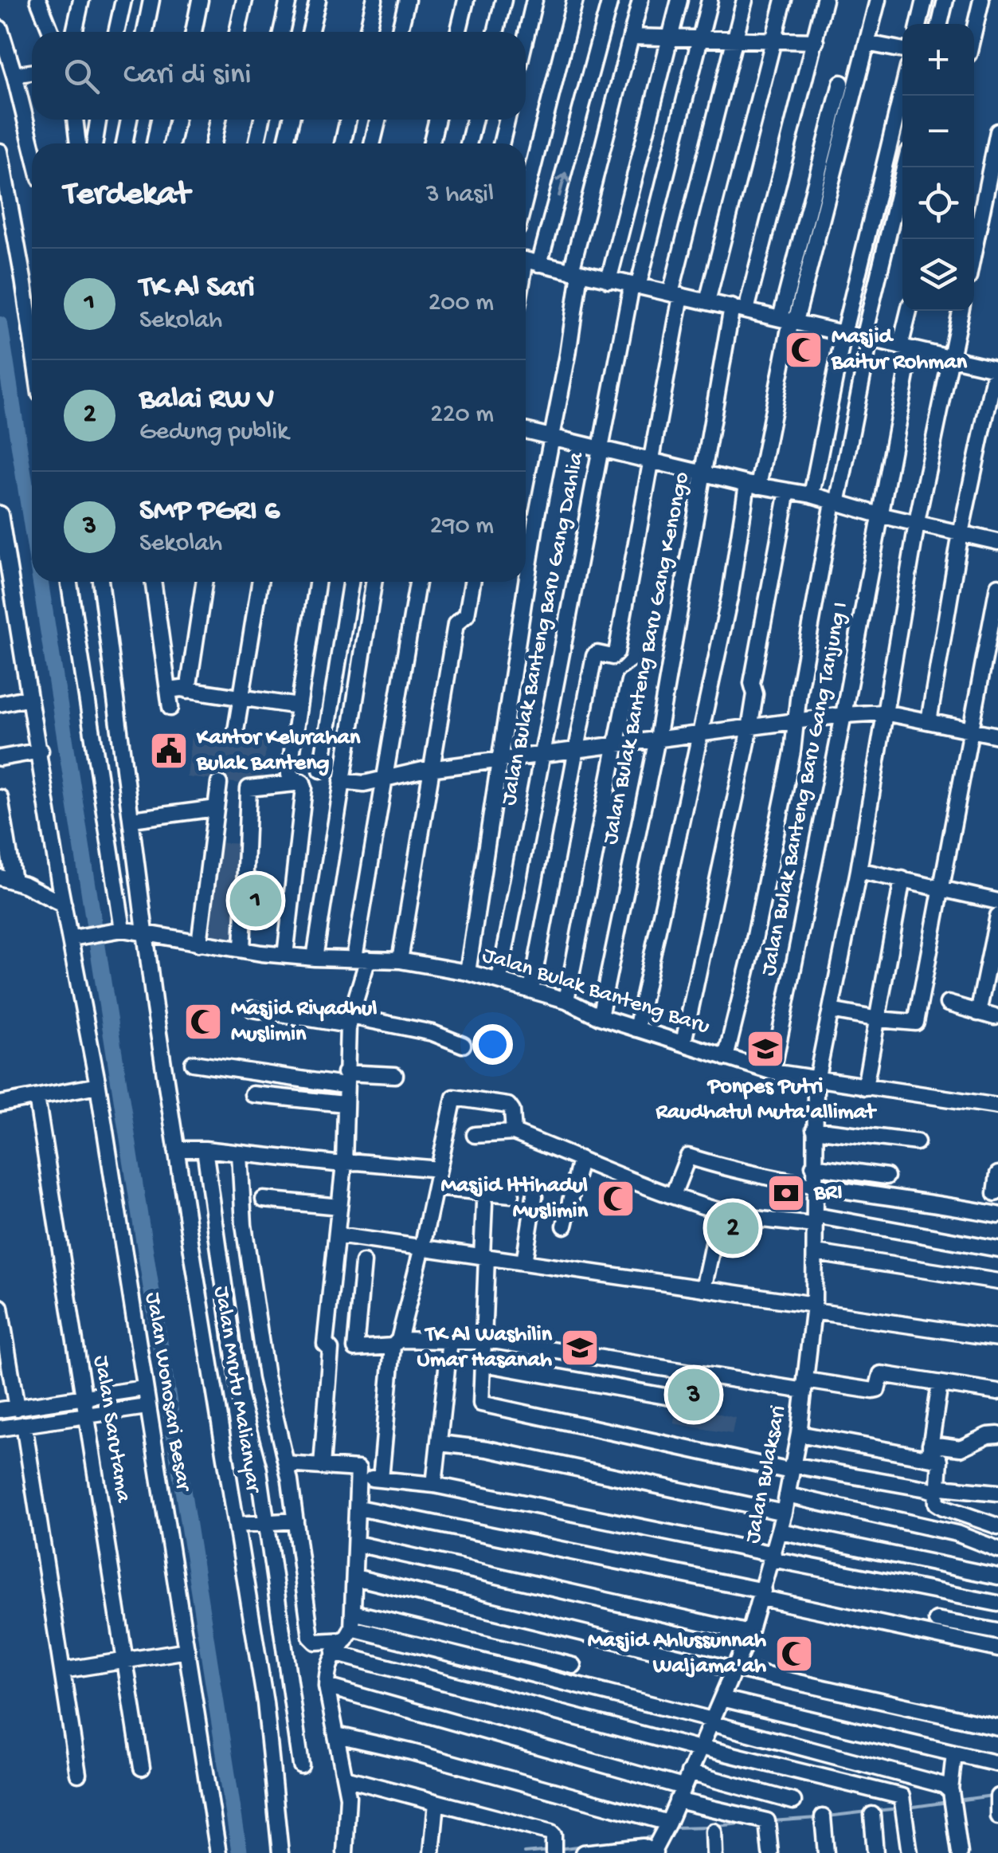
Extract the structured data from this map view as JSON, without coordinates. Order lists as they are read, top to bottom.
{
  "streets": {
    "street": [
      "Jalan Bulak Banteng Baru Gang Dahlia",
      "Jalan Bulak Banteng Baru Gang Kenongo",
      "Jalan Bulak Banteng Baru Gang Tanjung I",
      "Jalan Bulak Banteng Baru",
      "Jalan Mrutu Malianyar",
      "Jalan Wonosari Besar",
      "Jalan Sarutama",
      "Jalan Bulaksari"
    ]
  },
  "crossings": [
    ["Jalan Bulak Banteng Baru Gang Dahlia", "Jalan Bulak Banteng Baru"],
    ["Jalan Bulak Banteng Baru Gang Kenongo", "Jalan Bulak Banteng Baru"],
    ["Jalan Bulak Banteng Baru Gang Tanjung I", "Jalan Bulak Banteng Baru"],
    ["Jalan Bulak Banteng Baru", "Jalan Mrutu Malianyar"],
    ["Jalan Bulak Banteng Baru", "Jalan Wonosari Besar"],
    ["Jalan Bulak Banteng Baru", "Jalan Bulaksari"]
  ],
  "places": {
    "mosque": [
      "Masjid Baitur Rohman",
      "Masjid Riyadhul Muslimin",
      "Masjid Ittihadul Muslimin",
      "Masjid Ahlussunnah Waljama'ah"
    ],
    "public building": ["Kantor Kelurahan Bulak Banteng"],
    "school or university": ["Ponpes Putri Raudhatul Muta'allimat", "TK Al Washilin Umar Hasanah"],
    "bank": ["BRI"]
  },
  "page": {
    "map_buttons": ["+", "−"],
    "search": "Cari di sini",
    "heading": ["Terdekat", "3 hasil"],
    "list": [
      {
        "mark": "1",
        "name": "TK Al Sari",
        "note": "Sekolah",
        "value": "200 m"
      },
      {
        "mark": "2",
        "name": "Balai RW V",
        "note": "Gedung publik",
        "value": "220 m"
      },
      {
        "mark": "3",
        "name": "SMP PGRI 6",
        "note": "Sekolah",
        "value": "290 m"
      }
    ],
    "pins": ["1", "2", "3"]
  }
}
